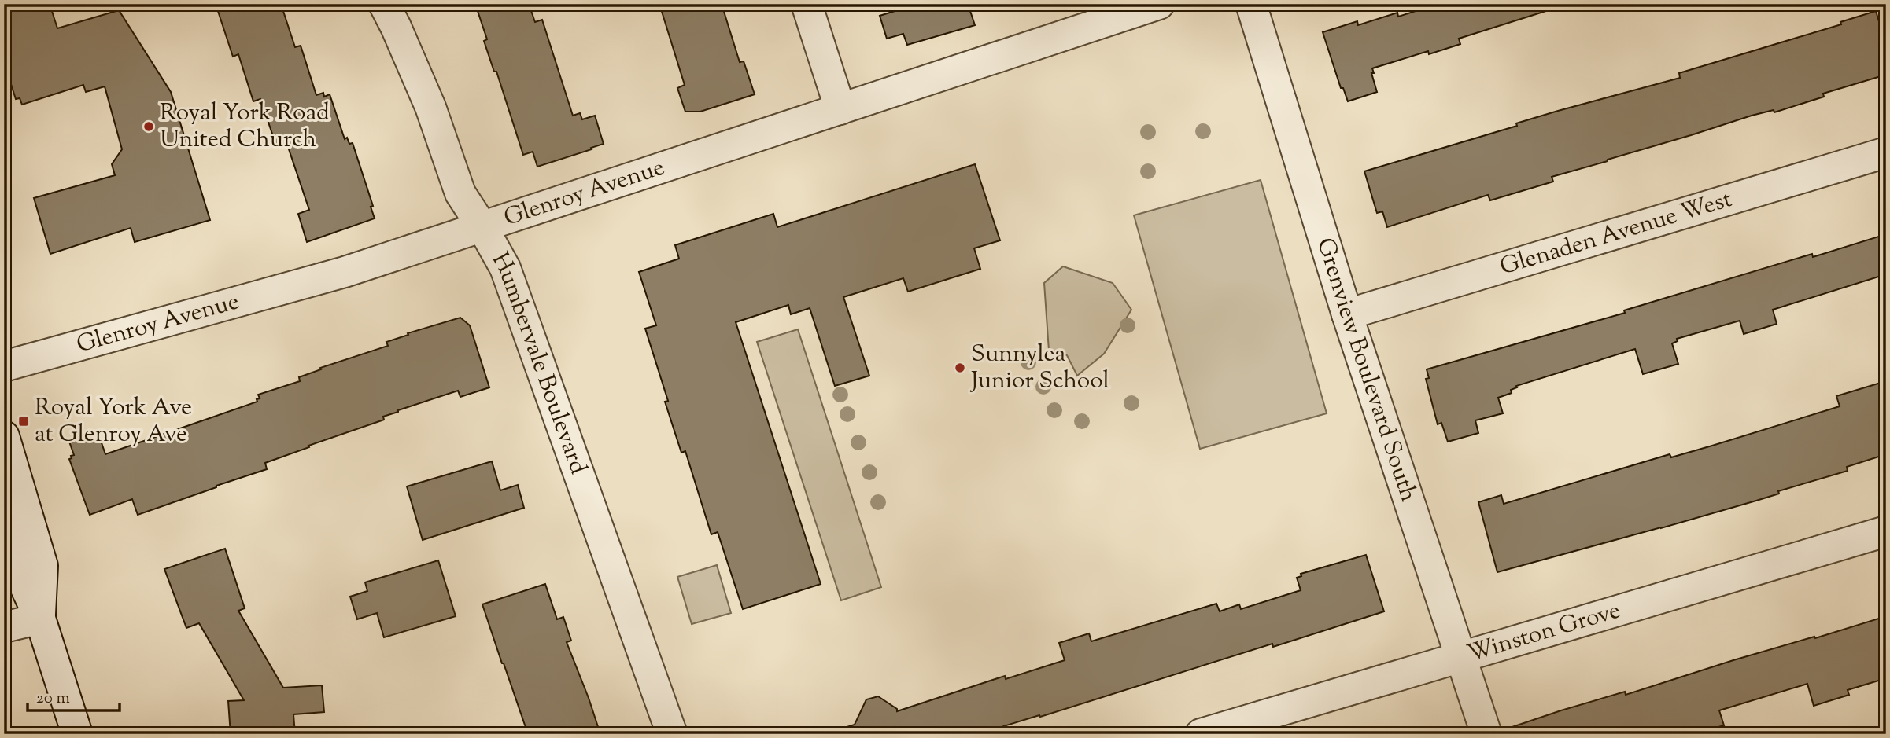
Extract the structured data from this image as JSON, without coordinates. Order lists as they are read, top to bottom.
{
  "streets": {
    "street": [
      "Glenroy Avenue",
      "Glenaden Avenue West",
      "Humbervale Boulevard",
      "Grenview Boulevard South",
      "Winston Grove"
    ]
  },
  "crossings": [
    ["Glenroy Avenue", "Humbervale Boulevard"],
    ["Glenaden Avenue West", "Grenview Boulevard South"],
    ["Grenview Boulevard South", "Winston Grove"]
  ],
  "places": {
    "other": ["Royal York Road United Church", "Sunnylea Junior School"],
    "transit": ["Royal York Ave at Glenroy Ave"]
  },
  "scale_bar": "20 m"
}
